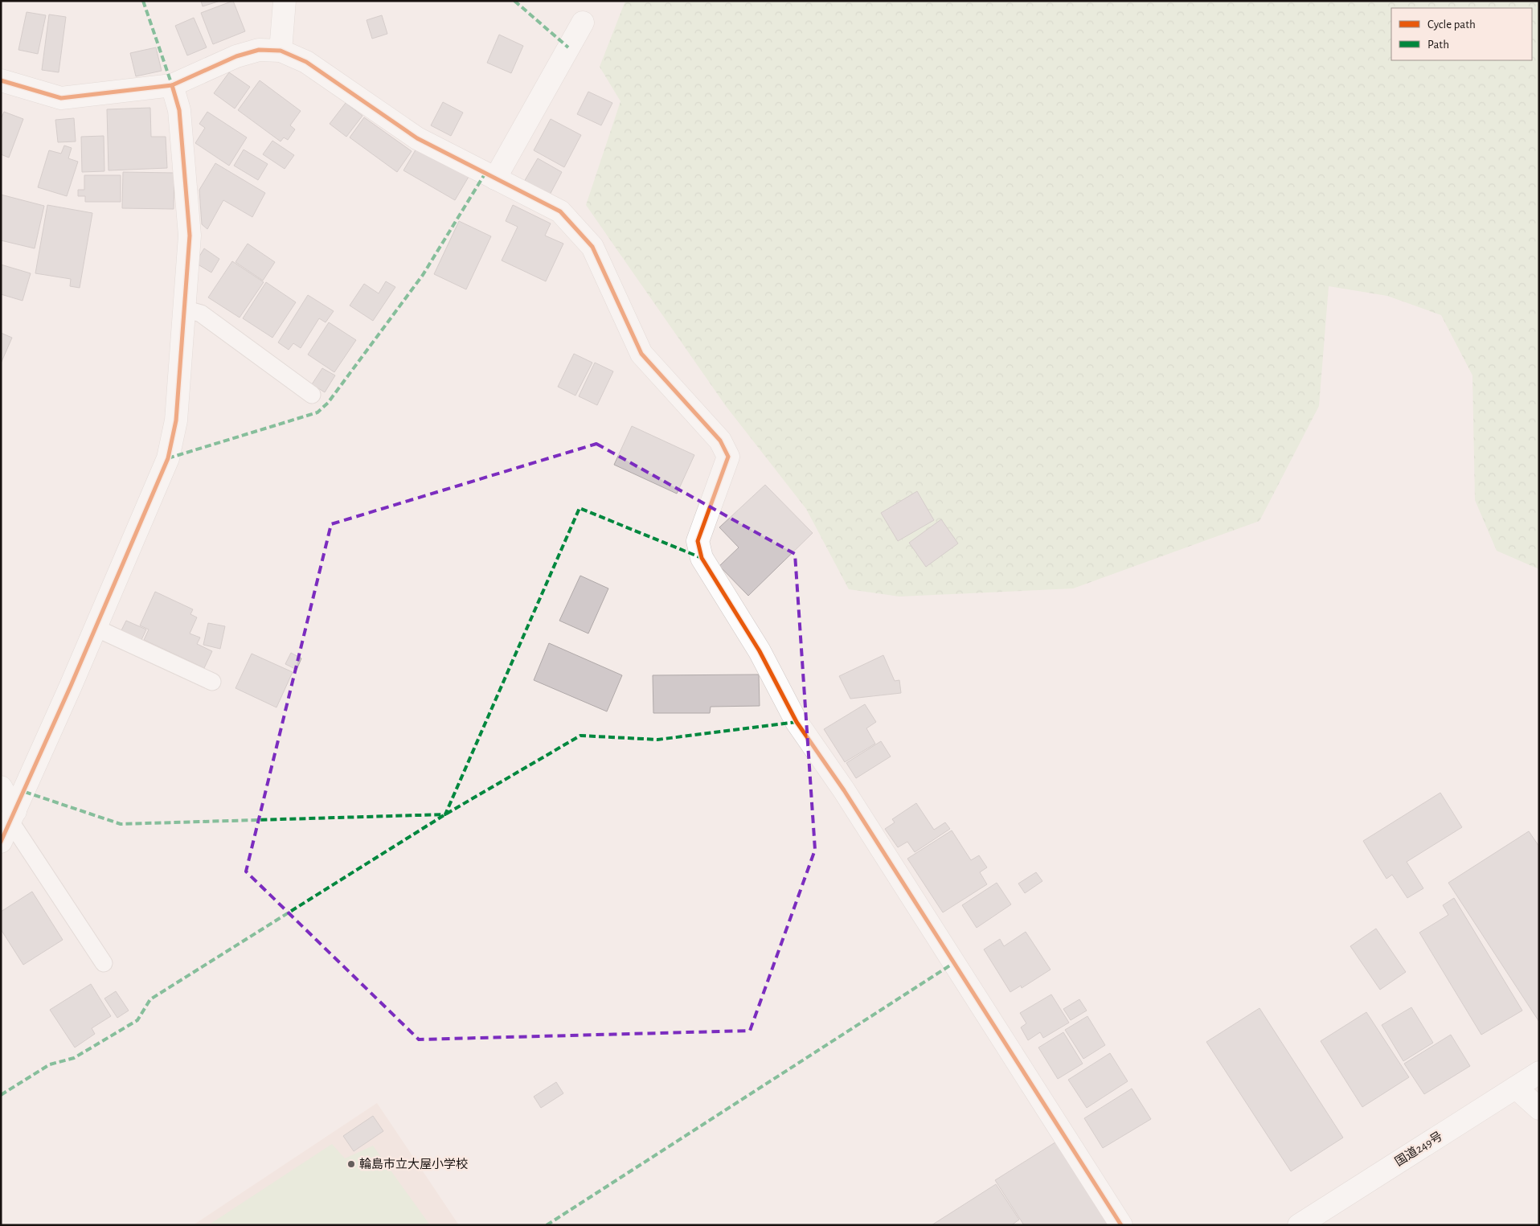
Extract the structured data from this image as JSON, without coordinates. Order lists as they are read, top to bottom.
{
  "streets": {
    "main road": ["国道249号"]
  },
  "places": ["輪島市立大屋小学校"],
  "legend": ["Cycle path", "Path"]
}
